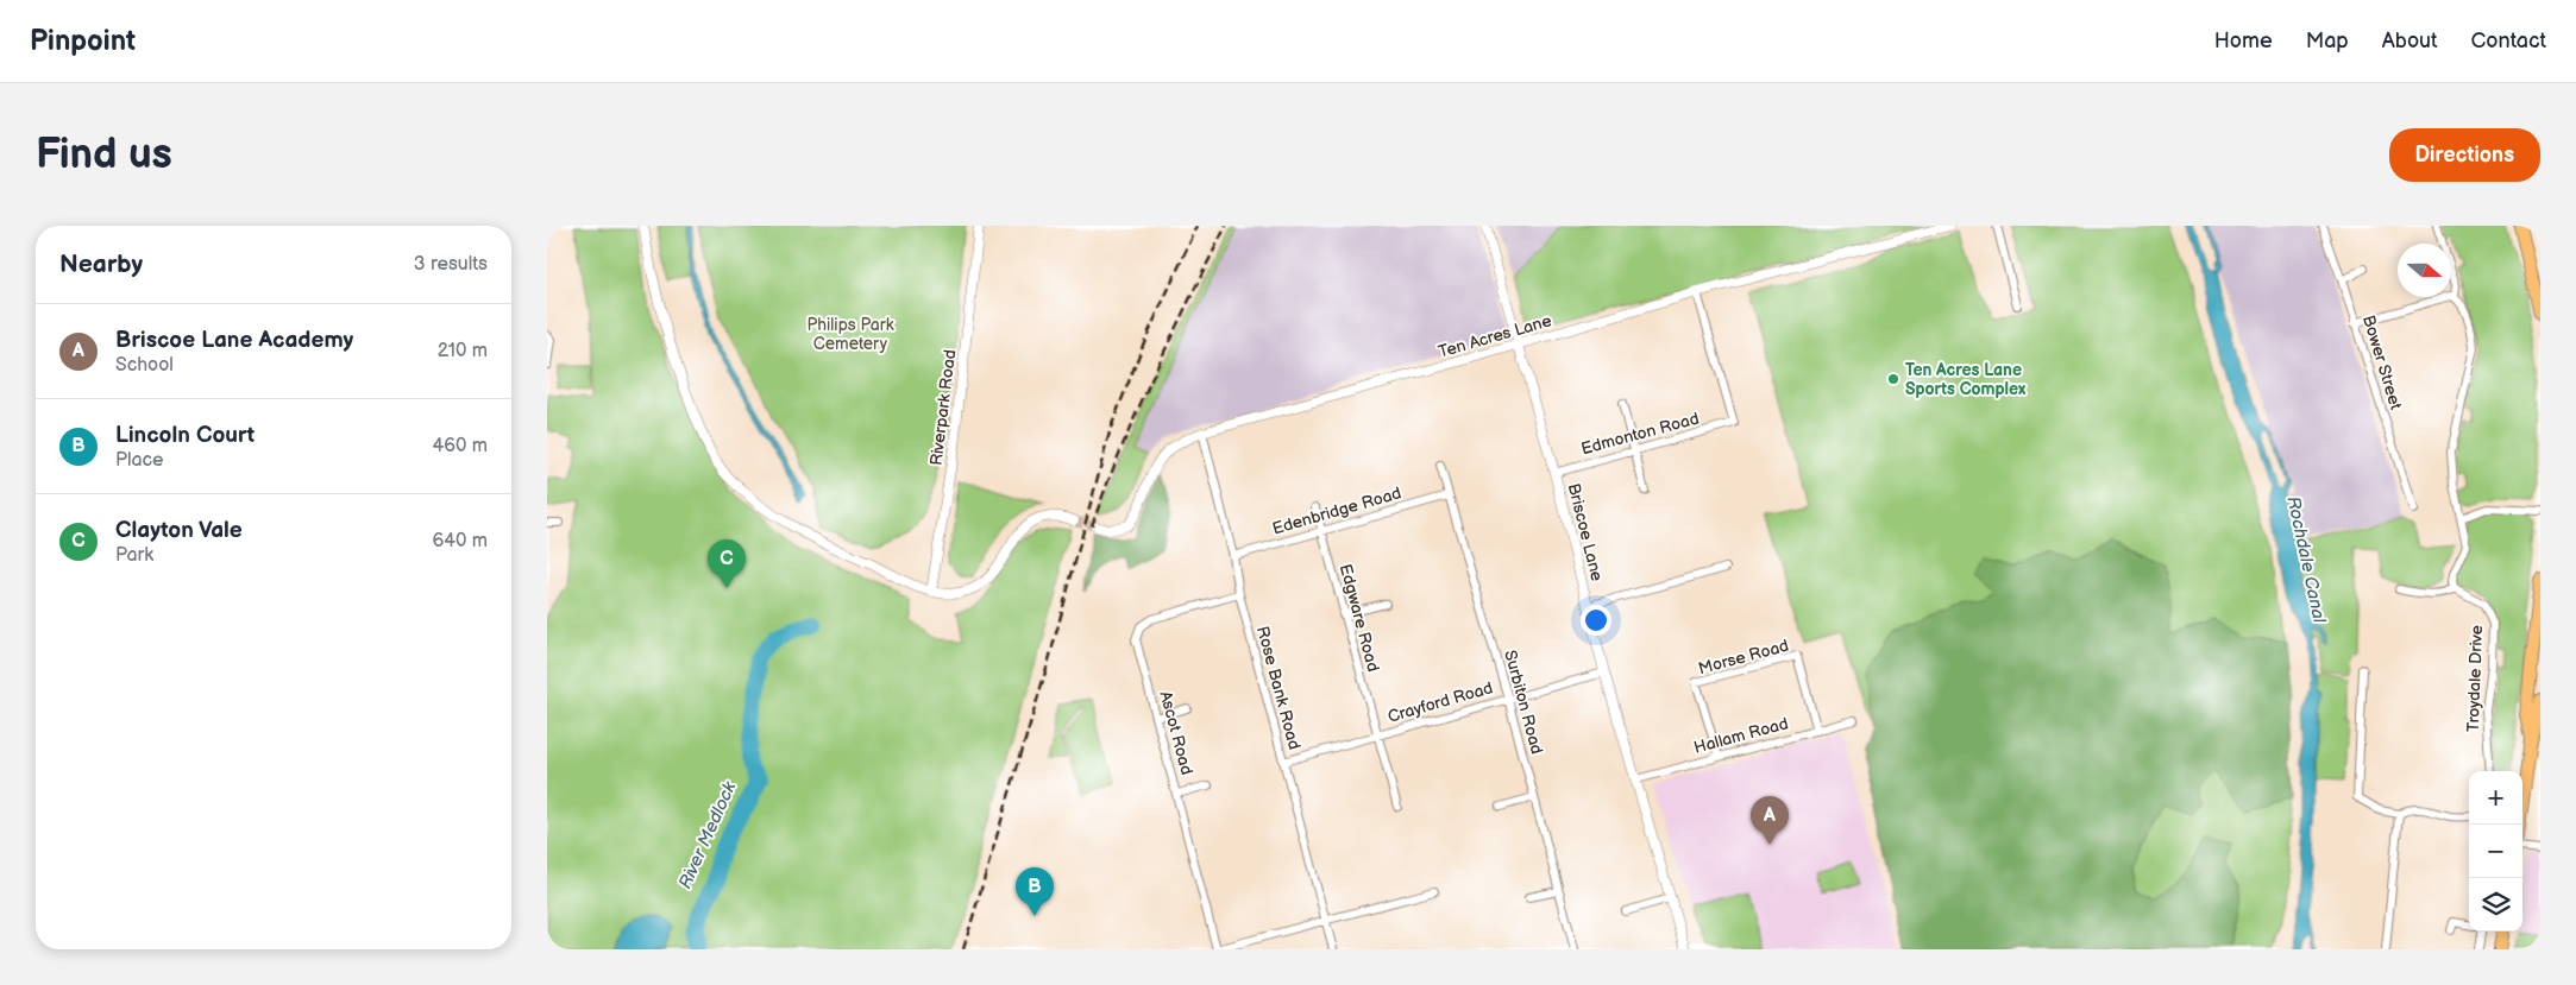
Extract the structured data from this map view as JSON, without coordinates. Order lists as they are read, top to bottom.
{
  "streets": {
    "street": [
      "Ten Acres Lane",
      "Bower Street",
      "Riverpark Road",
      "Edmonton Road",
      "Edenbridge Road",
      "Briscoe Lane",
      "Edgware Road",
      "Morse Road",
      "Troydale Drive",
      "Rose Bank Road",
      "Crayford Road",
      "Surbiton Road",
      "Ascot Road",
      "Hallam Road"
    ]
  },
  "crossings": [
    ["Ten Acres Lane", "Edmonton Road"],
    ["Ten Acres Lane", "Briscoe Lane"],
    ["Ten Acres Lane", "Rose Bank Road"],
    ["Edmonton Road", "Briscoe Lane"],
    ["Edenbridge Road", "Edgware Road"],
    ["Edenbridge Road", "Rose Bank Road"],
    ["Edenbridge Road", "Surbiton Road"],
    ["Briscoe Lane", "Crayford Road"],
    ["Briscoe Lane", "Hallam Road"],
    ["Edgware Road", "Crayford Road"],
    ["Morse Road", "Hallam Road"],
    ["Rose Bank Road", "Crayford Road"],
    ["Rose Bank Road", "Ascot Road"],
    ["Crayford Road", "Surbiton Road"]
  ],
  "water": ["Rochdale Canal", "River Medlock"],
  "parks": ["Philips Park Cemetery"],
  "places": ["Ten Acres Lane Sports Complex"],
  "north": "right",
  "page": {
    "header": "Pinpoint",
    "nav": [
      "Home",
      "Map",
      "About",
      "Contact"
    ],
    "buttons": "Directions",
    "title": "Find us",
    "heading": ["Nearby", "3 results"],
    "list": [
      {
        "mark": "A",
        "name": "Briscoe Lane Academy",
        "note": "School",
        "value": "210 m"
      },
      {
        "mark": "B",
        "name": "Lincoln Court",
        "note": "Place",
        "value": "460 m"
      },
      {
        "mark": "C",
        "name": "Clayton Vale",
        "note": "Park",
        "value": "640 m"
      }
    ],
    "pins": ["C", "A", "B"],
    "map_buttons": ["+", "−"]
  }
}
